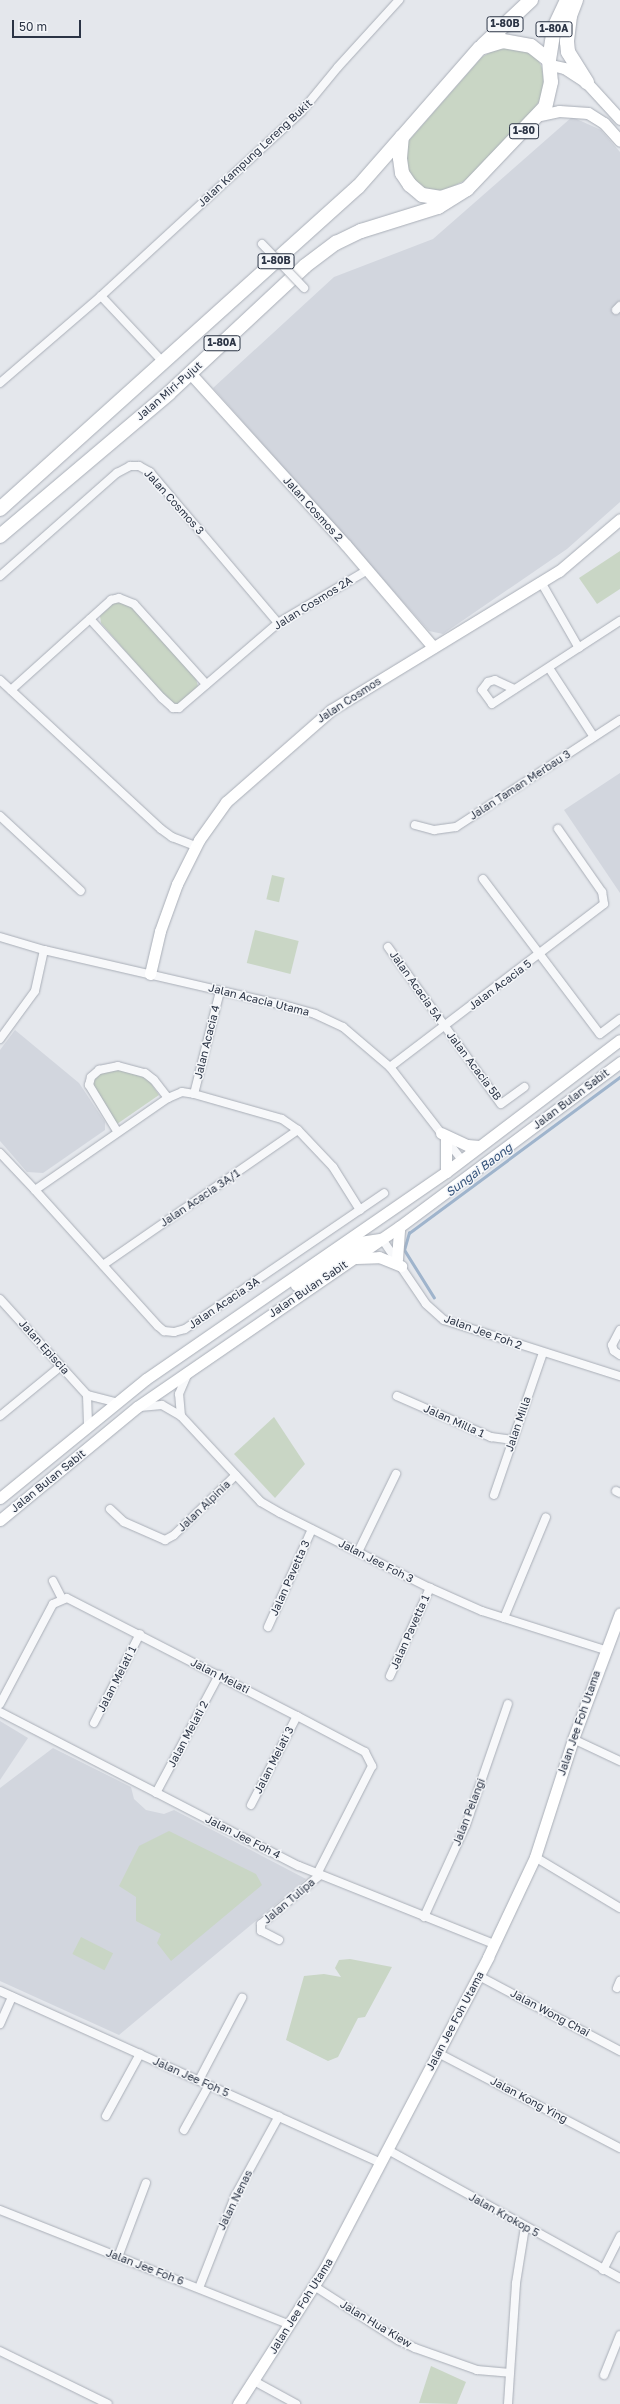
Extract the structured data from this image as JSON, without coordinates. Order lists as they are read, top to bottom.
{
  "streets": {
    "highway": [
      "1-80B",
      "1-80A",
      "1-80",
      "Jalan Miri-Pujut"
    ],
    "main road": [
      "Jalan Cosmos 2",
      "Jalan Cosmos",
      "Jalan Bulan Sabit",
      "Jalan Jee Foh Utama"
    ],
    "street": [
      "Jalan Kampung Lereng Bukit",
      "Jalan Cosmos 3",
      "Jalan Cosmos 2A",
      "Jalan Taman Merbau 3",
      "Jalan Acacia 5",
      "Jalan Acacia 5A",
      "Jalan Acacia Utama",
      "Jalan Acacia 4",
      "Jalan Acacia 5B",
      "Jalan Acacia 3A/1",
      "Jalan Acacia 3A",
      "Jalan Jee Foh 2",
      "Jalan Episcia",
      "Jalan Milla 1",
      "Jalan Milla",
      "Jalan Alpinia",
      "Jalan Jee Foh 3",
      "Jalan Pavetta 3",
      "Jalan Pavetta 1",
      "Jalan Melati",
      "Jalan Melati 1",
      "Jalan Melati 2",
      "Jalan Melati 3",
      "Jalan Pelangi",
      "Jalan Jee Foh 4",
      "Jalan Tulipa",
      "Jalan Wong Chai",
      "Jalan Jee Foh 5",
      "Jalan Kong Ying",
      "Jalan Nenas",
      "Jalan Krokop 5",
      "Jalan Jee Foh 6",
      "Jalan Hua Kiew"
    ]
  },
  "crossings": [
    ["1-80B", "1-80"],
    ["1-80A", "1-80"],
    ["1-80", "Jalan Miri-Pujut"],
    ["Jalan Miri-Pujut", "Jalan Cosmos 2"],
    ["Jalan Cosmos 3", "Jalan Cosmos 2A"],
    ["Jalan Cosmos 2", "Jalan Cosmos 2A"],
    ["Jalan Cosmos 2", "Jalan Cosmos"],
    ["Jalan Cosmos", "Jalan Acacia Utama"],
    ["Jalan Acacia 5", "Jalan Acacia 5A"],
    ["Jalan Acacia 5", "Jalan Acacia Utama"],
    ["Jalan Acacia 5", "Jalan Acacia 5B"],
    ["Jalan Acacia 5A", "Jalan Acacia 5B"],
    ["Jalan Acacia Utama", "Jalan Acacia 4"],
    ["Jalan Acacia Utama", "Jalan Bulan Sabit"],
    ["Jalan Bulan Sabit", "Jalan Jee Foh 2"],
    ["Jalan Bulan Sabit", "Jalan Jee Foh 3"],
    ["Jalan Acacia 3A/1", "Jalan Acacia 3A"],
    ["Jalan Jee Foh 2", "Jalan Milla"],
    ["Jalan Milla 1", "Jalan Milla"],
    ["Jalan Alpinia", "Jalan Jee Foh 3"],
    ["Jalan Jee Foh 3", "Jalan Pavetta 3"],
    ["Jalan Jee Foh 3", "Jalan Pavetta 1"],
    ["Jalan Jee Foh 3", "Jalan Jee Foh Utama"],
    ["Jalan Melati", "Jalan Melati 1"],
    ["Jalan Melati", "Jalan Melati 2"],
    ["Jalan Melati", "Jalan Melati 3"],
    ["Jalan Melati", "Jalan Jee Foh 4"],
    ["Jalan Melati", "Jalan Tulipa"],
    ["Jalan Jee Foh Utama", "Jalan Jee Foh 4"],
    ["Jalan Jee Foh Utama", "Jalan Wong Chai"],
    ["Jalan Jee Foh Utama", "Jalan Jee Foh 5"],
    ["Jalan Jee Foh Utama", "Jalan Kong Ying"],
    ["Jalan Jee Foh Utama", "Jalan Krokop 5"],
    ["Jalan Jee Foh Utama", "Jalan Jee Foh 6"],
    ["Jalan Jee Foh Utama", "Jalan Hua Kiew"],
    ["Jalan Melati 2", "Jalan Jee Foh 4"],
    ["Jalan Pelangi", "Jalan Jee Foh 4"],
    ["Jalan Jee Foh 4", "Jalan Tulipa"],
    ["Jalan Jee Foh 5", "Jalan Nenas"],
    ["Jalan Nenas", "Jalan Jee Foh 6"]
  ],
  "water": ["Sungai Baong"],
  "scale_bar": "50 m"
}
